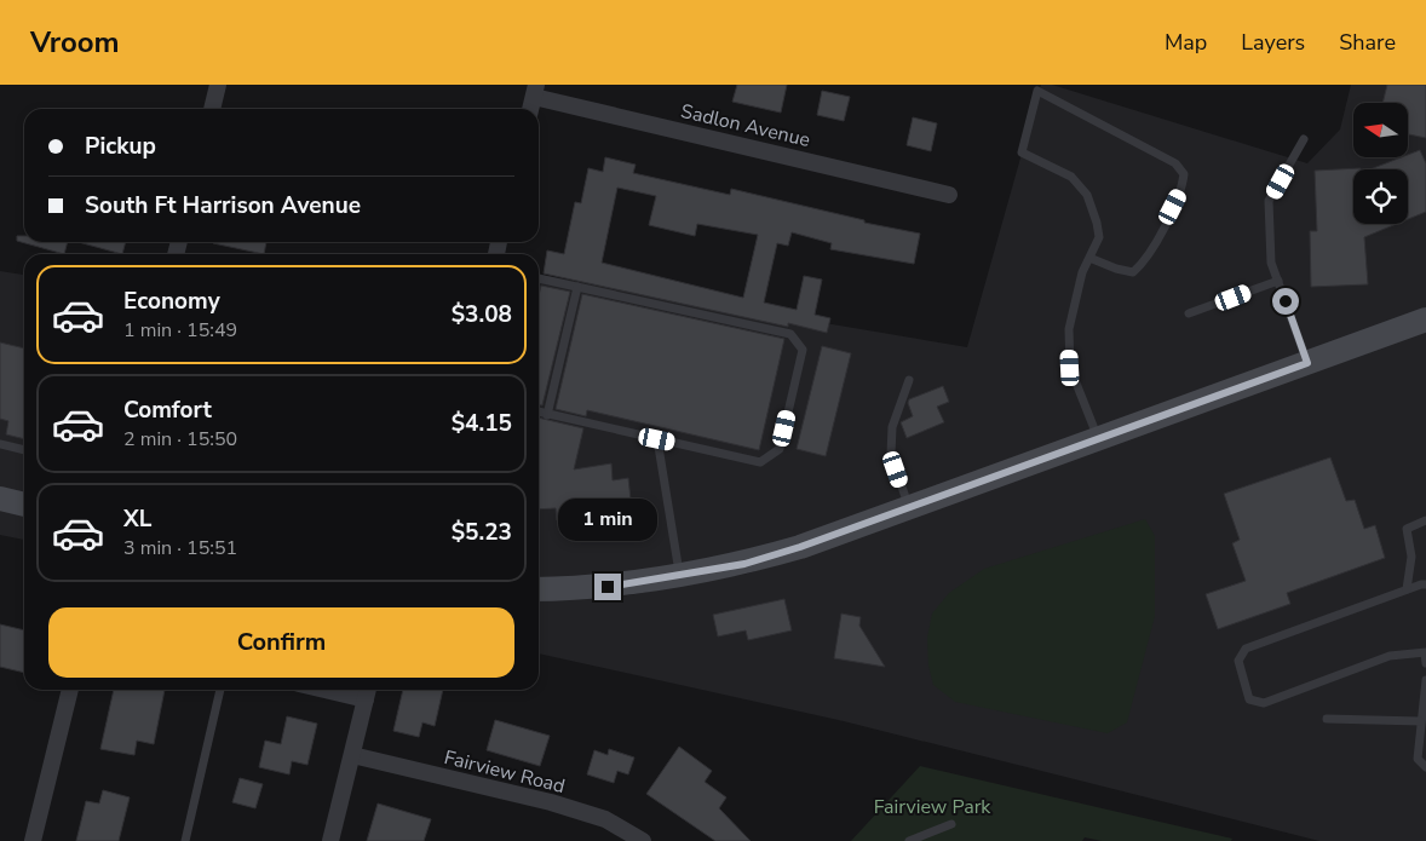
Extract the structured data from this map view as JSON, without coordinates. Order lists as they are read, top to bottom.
{
  "streets": {
    "street": ["Sadlon Avenue", "Fairview Road"]
  },
  "parks": ["Fairview Park"],
  "north": "left",
  "page": {
    "header": "Vroom",
    "nav": ["Map", "Layers", "Share"],
    "banner": ["Pickup", "South Ft Harrison Avenue"],
    "list": [
      {
        "name": "Economy",
        "note": "1 min · 15:49",
        "value": "$3.08"
      },
      {
        "name": "Comfort",
        "note": "2 min · 15:50",
        "value": "$4.15"
      },
      {
        "name": "XL",
        "note": "3 min · 15:51",
        "value": "$5.23"
      }
    ],
    "bubble": "1 min",
    "buttons": "Confirm"
  }
}
